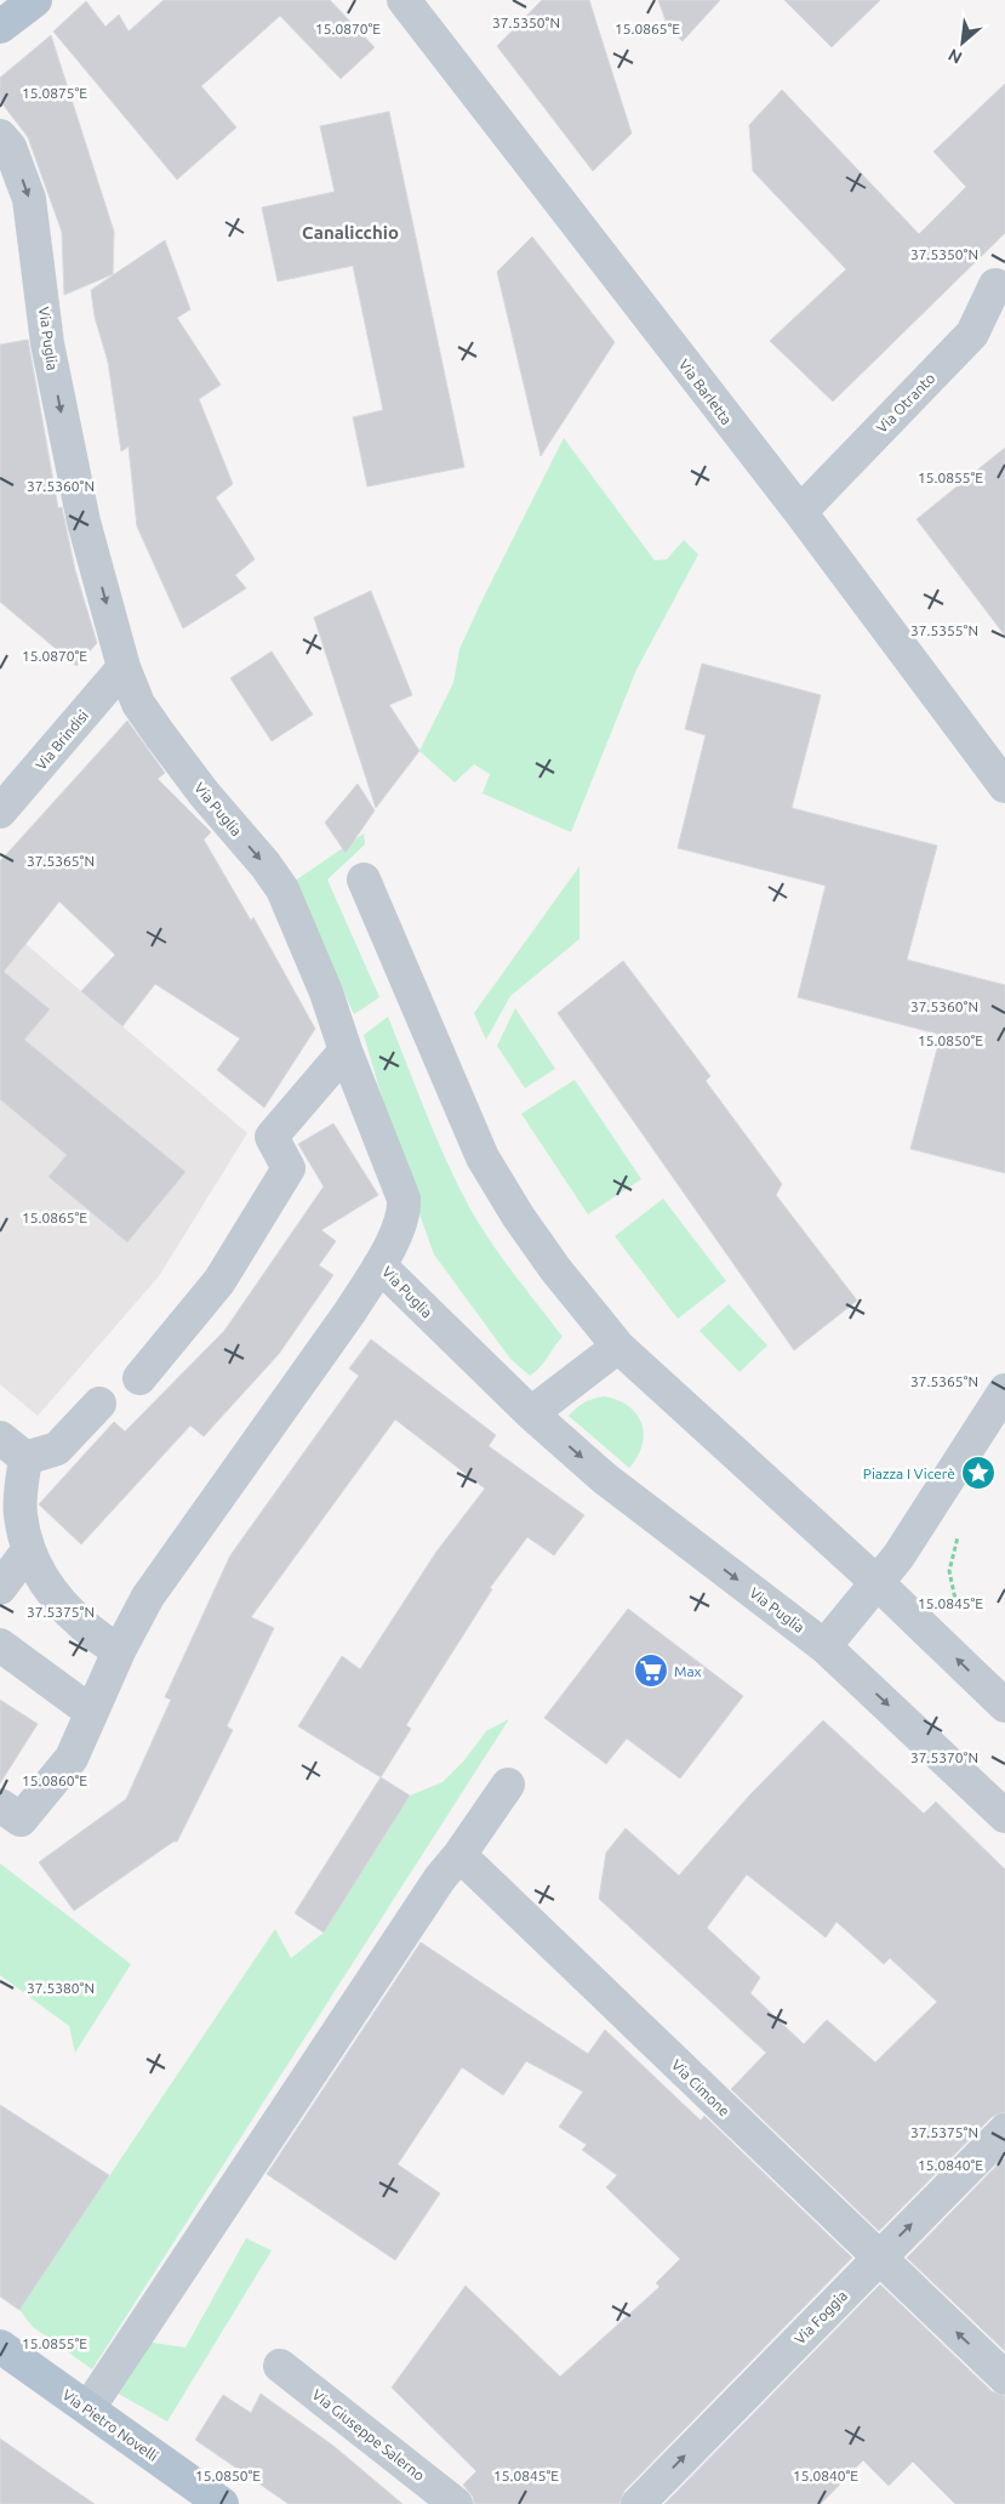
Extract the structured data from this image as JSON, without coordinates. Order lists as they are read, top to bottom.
{
  "streets": {
    "main road": ["Via Pietro Novelli"],
    "street": [
      "Via Puglia",
      "Via Barletta",
      "Via Otranto",
      "Via Brindisi",
      "Via Cimone",
      "Via Foggia",
      "Via Giuseppe Salerno"
    ]
  },
  "crossings": [
    ["Via Puglia", "Via Brindisi"],
    ["Via Barletta", "Via Otranto"],
    ["Via Cimone", "Via Foggia"]
  ],
  "one_way": ["Via Foggia"],
  "districts": ["Canalicchio"],
  "places": {
    "place": ["Piazza I Vicerè"],
    "supermarket": ["Max"]
  },
  "north": "bottom left",
  "coordinates": [
    "37.5350°N",
    "15.0870°E",
    "15.0865°E",
    "15.0875°E",
    "15.0855°E",
    "37.5360°N",
    "37.5355°N",
    "37.5365°N",
    "15.0850°E",
    "15.0845°E",
    "37.5375°N",
    "37.5370°N",
    "15.0860°E",
    "37.5380°N",
    "15.0840°E"
  ]
}
